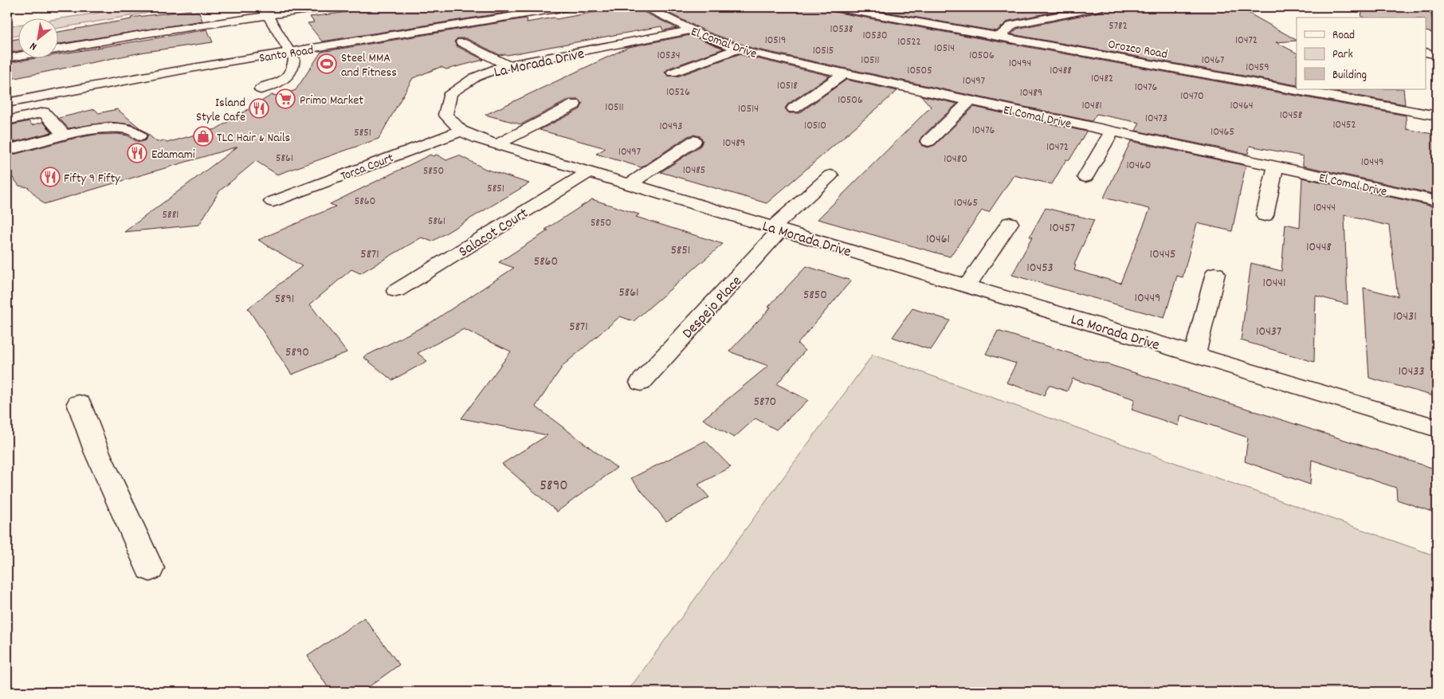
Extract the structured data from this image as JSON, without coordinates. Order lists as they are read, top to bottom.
{
  "streets": {
    "street": [
      "El Comal Drive",
      "Orozco Road",
      "Santo Road",
      "La Morada Drive",
      "Torca Court",
      "Salacot Court",
      "Despejo Place"
    ]
  },
  "crossings": [
    ["El Comal Drive", "La Morada Drive"],
    ["La Morada Drive", "Torca Court"],
    ["La Morada Drive", "Salacot Court"],
    ["La Morada Drive", "Despejo Place"]
  ],
  "places": {
    "sports": ["Steel MMA and Fitness"],
    "supermarket": ["Primo Market"],
    "restaurant": ["Island Style Cafe", "Edamami", "Fifty 9 Fifty"],
    "shop": ["TLC Hair & Nails"]
  },
  "house_numbers": [
    "5782",
    "10538",
    "10530",
    "10519",
    "10472",
    "10522",
    "10514",
    "10515",
    "10534",
    "10506",
    "10511",
    "10467",
    "10494",
    "10459",
    "10505",
    "10488",
    "10482",
    "10497",
    "10518",
    "10476",
    "10526",
    "10489",
    "10470",
    "10506",
    "10481",
    "10464",
    "10511",
    "10514",
    "10458",
    "10473",
    "10452",
    "10510",
    "10493",
    "10476",
    "10465",
    "5851",
    "10489",
    "10472",
    "10497",
    "5861",
    "10480",
    "10449",
    "10460",
    "10485",
    "5850",
    "5851",
    "5860",
    "10465",
    "10444",
    "5881",
    "5861",
    "5850",
    "10457",
    "10461",
    "10448",
    "5851",
    "5871",
    "10445",
    "5860",
    "10453",
    "10441",
    "5861",
    "5850",
    "10449",
    "5891",
    "10431",
    "5871",
    "10437",
    "5890",
    "10433",
    "5870",
    "5890"
  ],
  "legend": ["Road", "Park", "Building"],
  "north": "bottom left"
}
